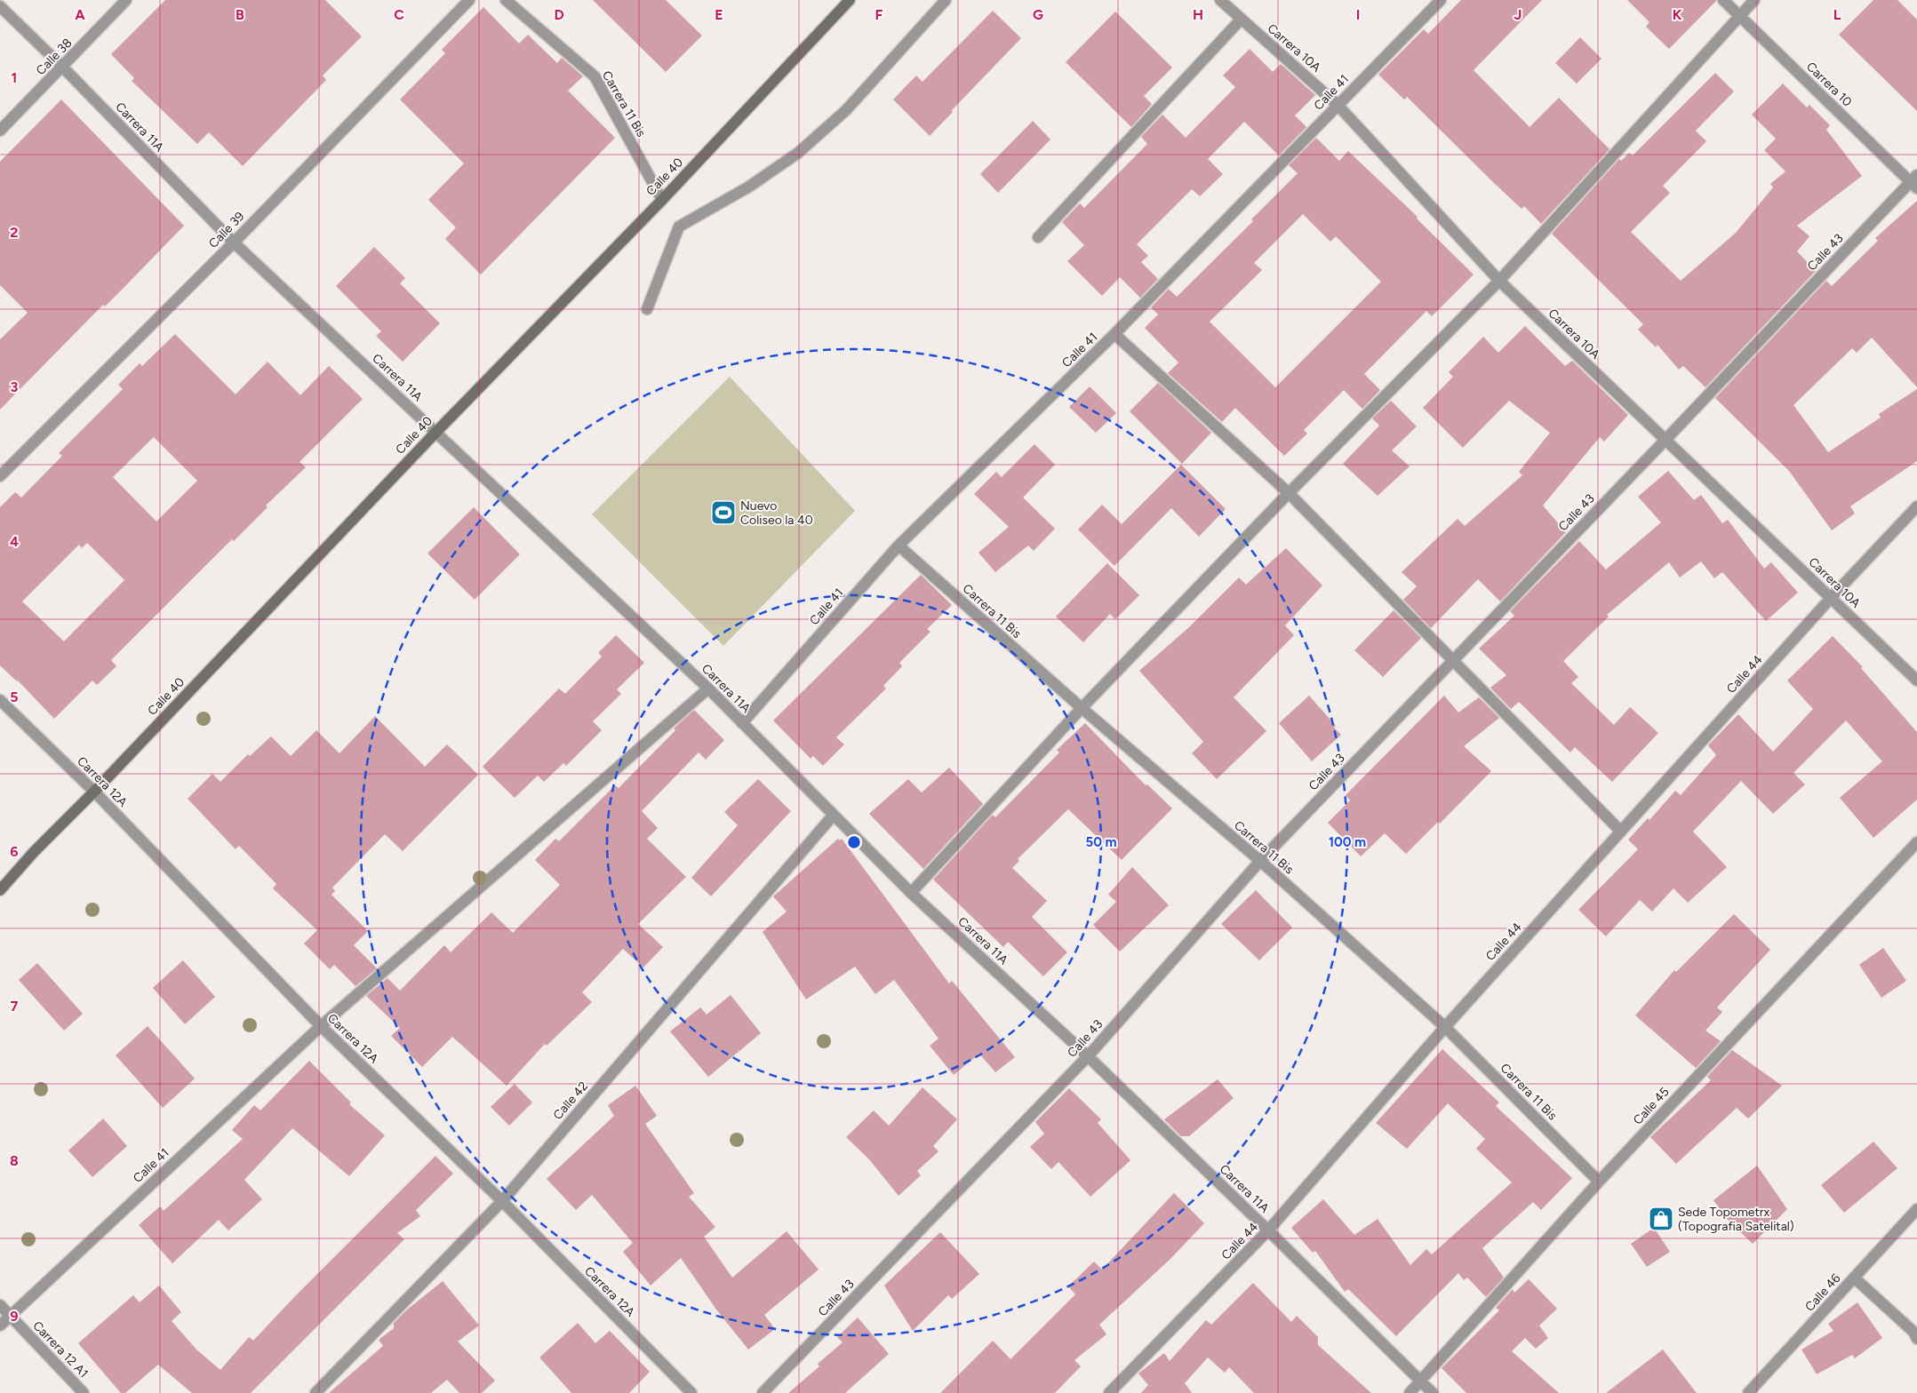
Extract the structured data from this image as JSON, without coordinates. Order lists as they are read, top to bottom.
{
  "streets": {
    "street": [
      "Carrera 10A",
      "Calle 38",
      "Carrera 10",
      "Calle 41",
      "Carrera 11 Bis",
      "Carrera 11A",
      "Calle 40",
      "Calle 39",
      "Calle 43",
      "Calle 44",
      "Carrera 12A",
      "Calle 42",
      "Calle 45",
      "Calle 46",
      "Carrera 12 A1"
    ]
  },
  "crossings": [
    ["Carrera 10A", "Calle 41"],
    ["Carrera 10A", "Calle 43"],
    ["Carrera 10A", "Calle 44"],
    ["Calle 38", "Carrera 11A"],
    ["Carrera 10", "Calle 43"],
    ["Calle 41", "Carrera 11 Bis"],
    ["Calle 41", "Carrera 11A"],
    ["Calle 41", "Carrera 12A"],
    ["Calle 41", "Carrera 12 A1"],
    ["Carrera 11 Bis", "Calle 40"],
    ["Carrera 11 Bis", "Calle 43"],
    ["Carrera 11 Bis", "Calle 44"],
    ["Carrera 11 Bis", "Calle 45"],
    ["Carrera 11A", "Calle 40"],
    ["Carrera 11A", "Calle 39"],
    ["Carrera 11A", "Calle 43"],
    ["Carrera 11A", "Calle 44"],
    ["Carrera 11A", "Calle 42"],
    ["Carrera 11A", "Calle 45"],
    ["Calle 40", "Carrera 12A"],
    ["Carrera 12A", "Calle 42"]
  ],
  "places": {
    "sports": ["Nuevo Coliseo la 40"],
    "shop": ["Sede Topometrx (Topografia Satelital)"]
  },
  "grid": {
    "columns": [
      "A",
      "B",
      "C",
      "D",
      "E",
      "F",
      "G",
      "H",
      "I",
      "J",
      "K",
      "L"
    ],
    "rows": [
      "1",
      "2",
      "3",
      "4",
      "5",
      "6",
      "7",
      "8",
      "9"
    ]
  },
  "rings": ["50 m", "100 m"]
}
